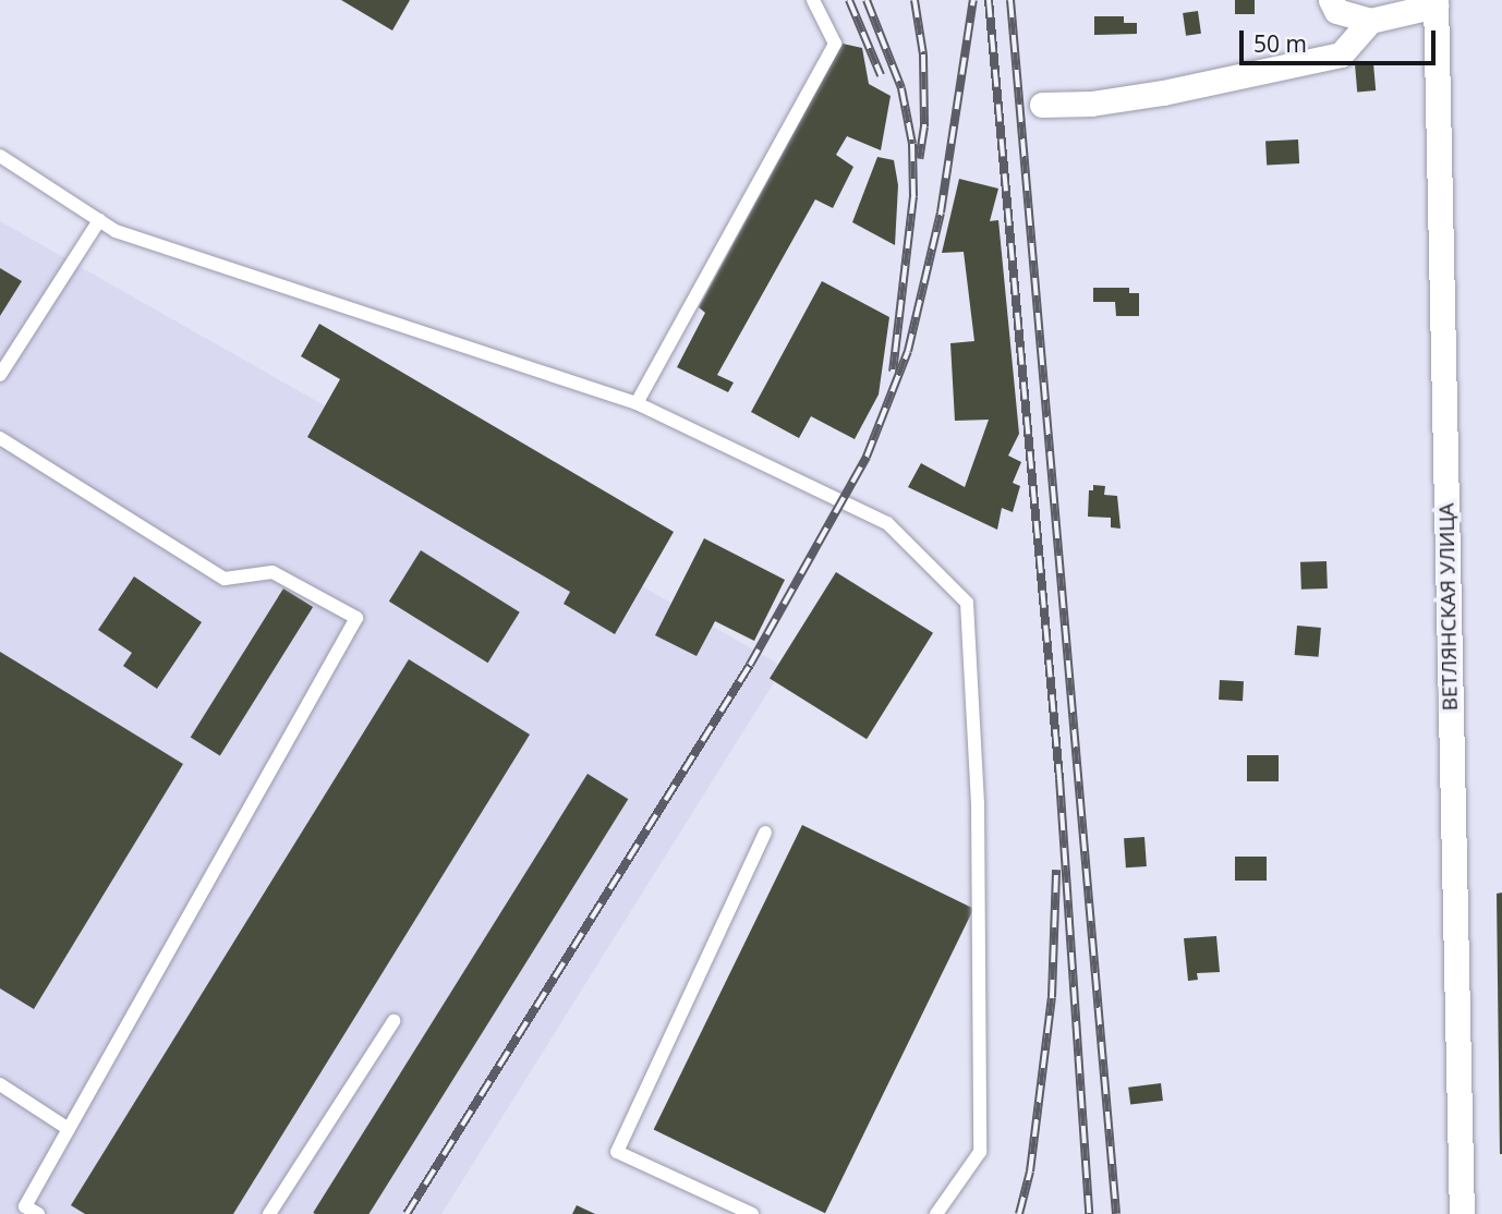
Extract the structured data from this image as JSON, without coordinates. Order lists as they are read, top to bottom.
{
  "streets": {
    "street": ["ВЕТЛЯНСКАЯ УЛИЦА"]
  },
  "scale_bar": "50 m"
}
